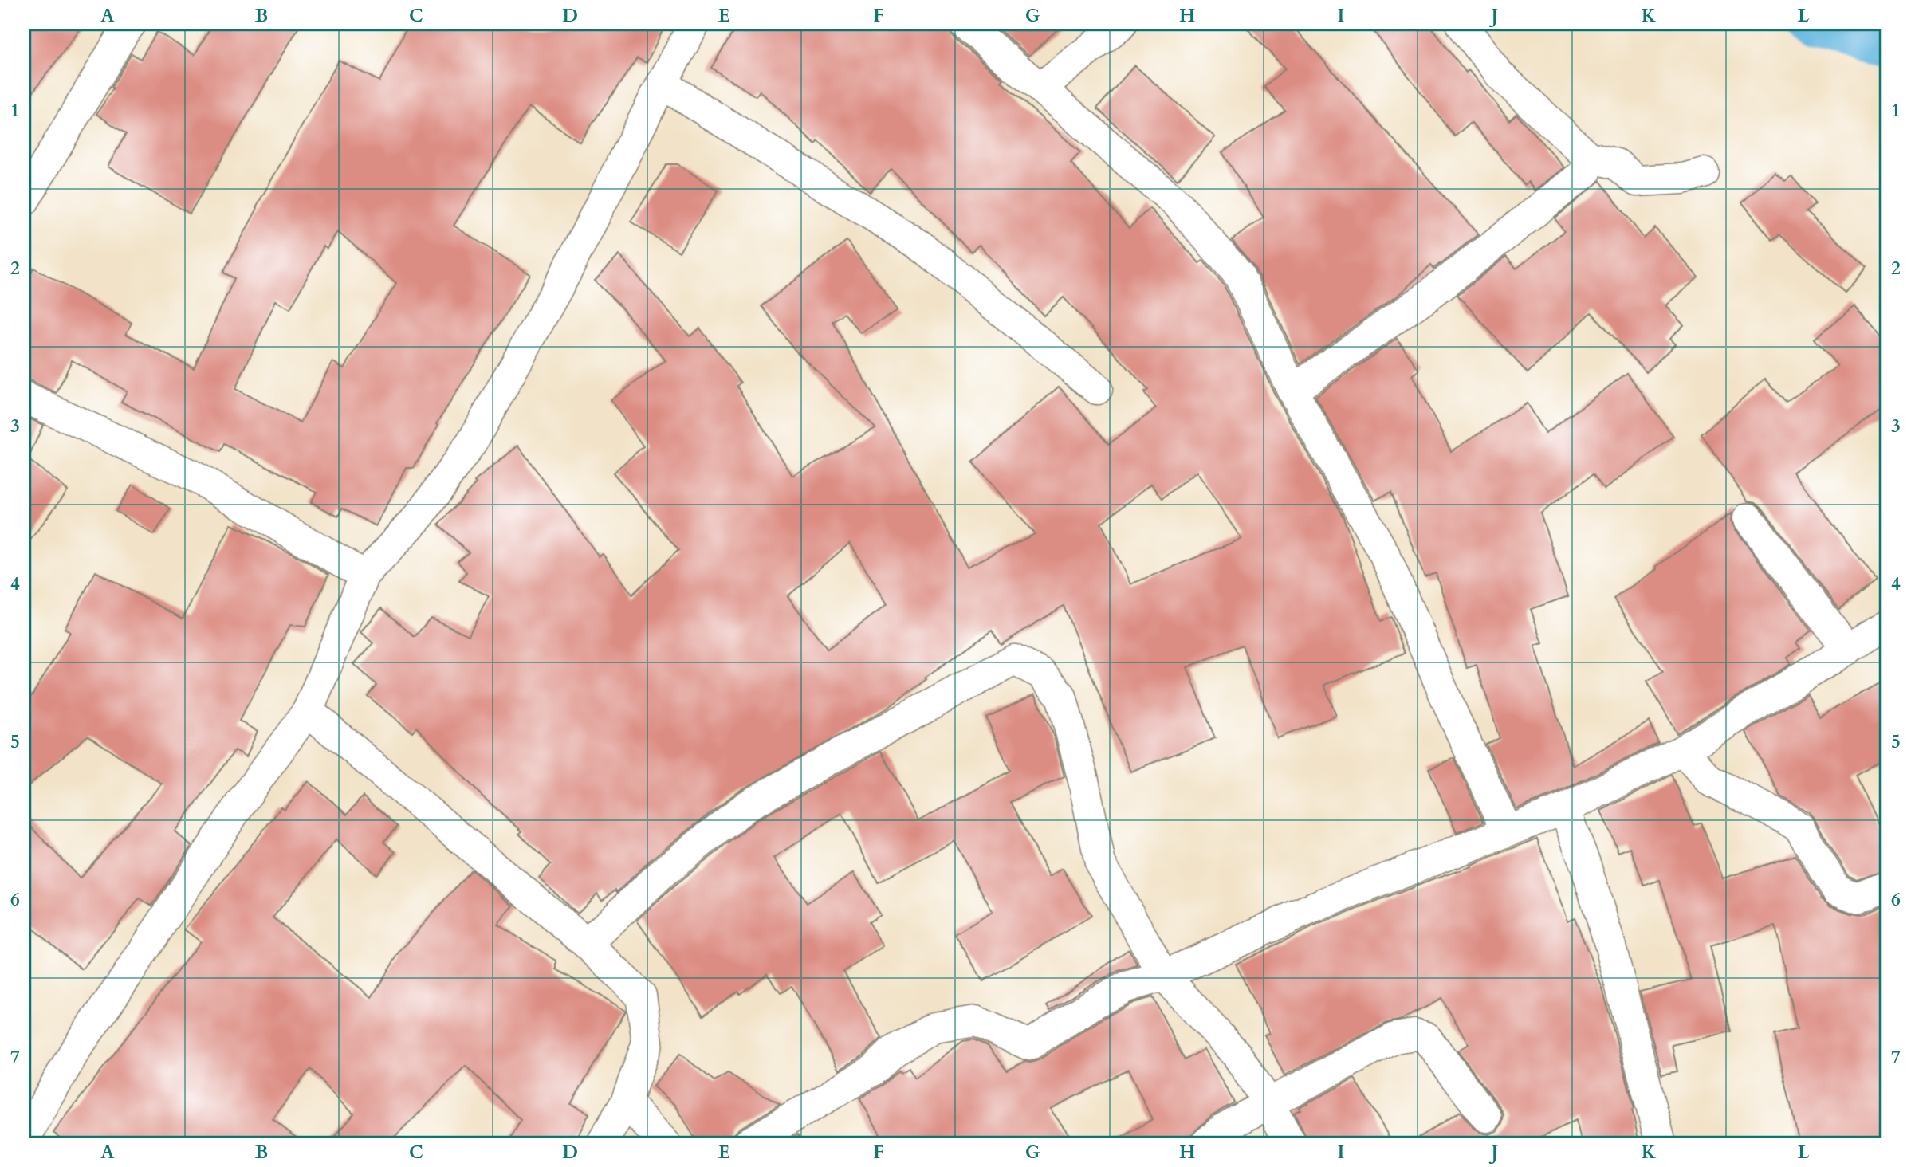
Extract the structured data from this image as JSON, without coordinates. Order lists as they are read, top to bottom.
{
  "grid": {
    "columns": [
      "A",
      "B",
      "C",
      "D",
      "E",
      "F",
      "G",
      "H",
      "I",
      "J",
      "K",
      "L"
    ],
    "rows": [
      "1",
      "2",
      "3",
      "4",
      "5",
      "6",
      "7"
    ]
  }
}
